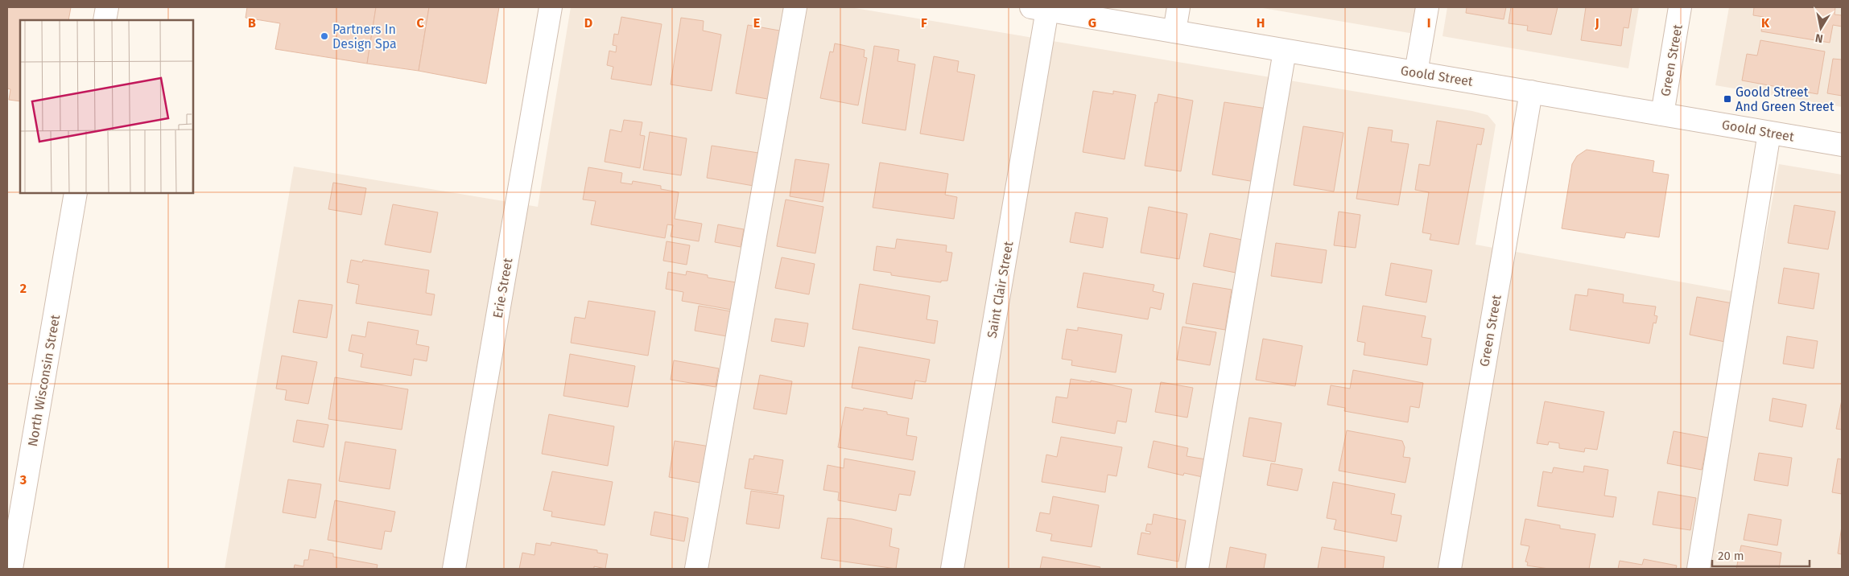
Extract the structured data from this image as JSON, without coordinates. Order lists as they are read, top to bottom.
{
  "streets": {
    "street": [
      "Green Street",
      "Goold Street",
      "Erie Street",
      "Saint Clair Street",
      "North Wisconsin Street"
    ]
  },
  "crossings": [
    ["Green Street", "Goold Street"],
    ["Goold Street", "Saint Clair Street"]
  ],
  "places": {
    "other": ["Partners In Design Spa"],
    "transit": ["Goold Street And Green Street"]
  },
  "scale_bar": "20 m",
  "north": "bottom",
  "grid": {
    "columns": [
      "B",
      "C",
      "D",
      "E",
      "F",
      "G",
      "H",
      "I",
      "J",
      "K"
    ],
    "rows": ["2", "3"]
  }
}
